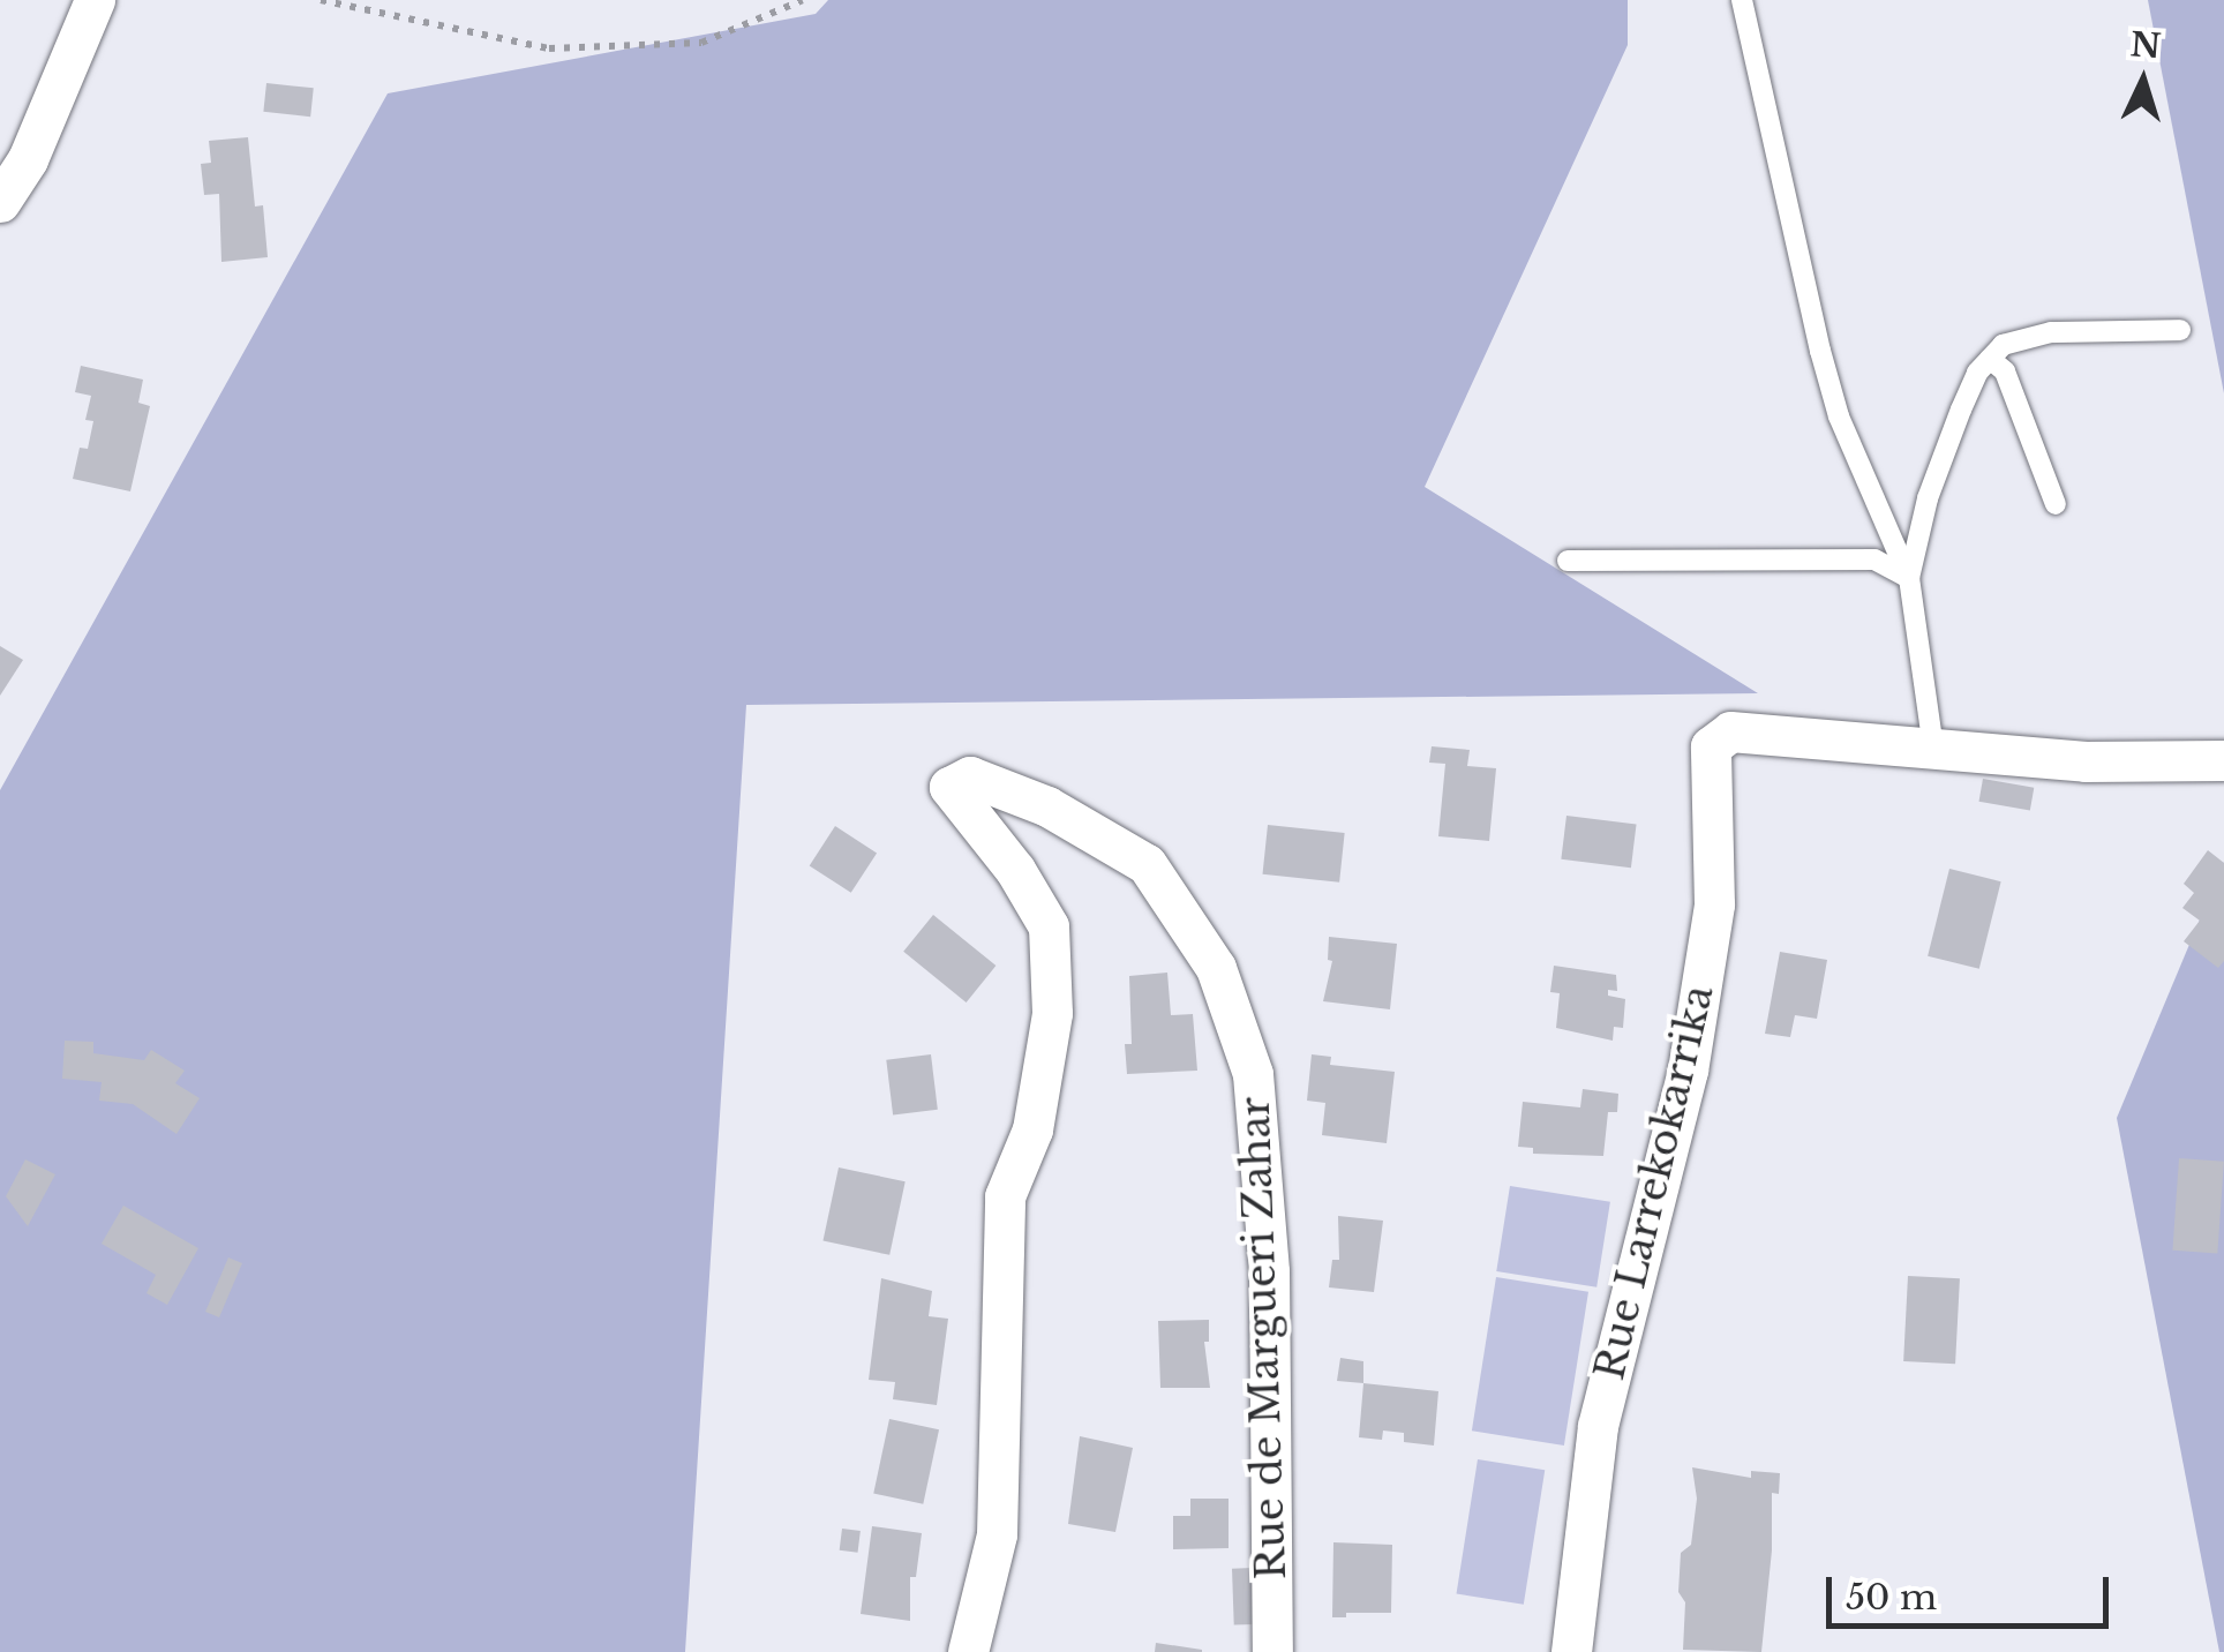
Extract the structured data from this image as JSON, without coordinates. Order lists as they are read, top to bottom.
{
  "streets": {
    "street": ["Rue Larrekokarrika", "Rue de Margueri Zahar"]
  },
  "scale_bar": "50 m",
  "north": "top"
}
